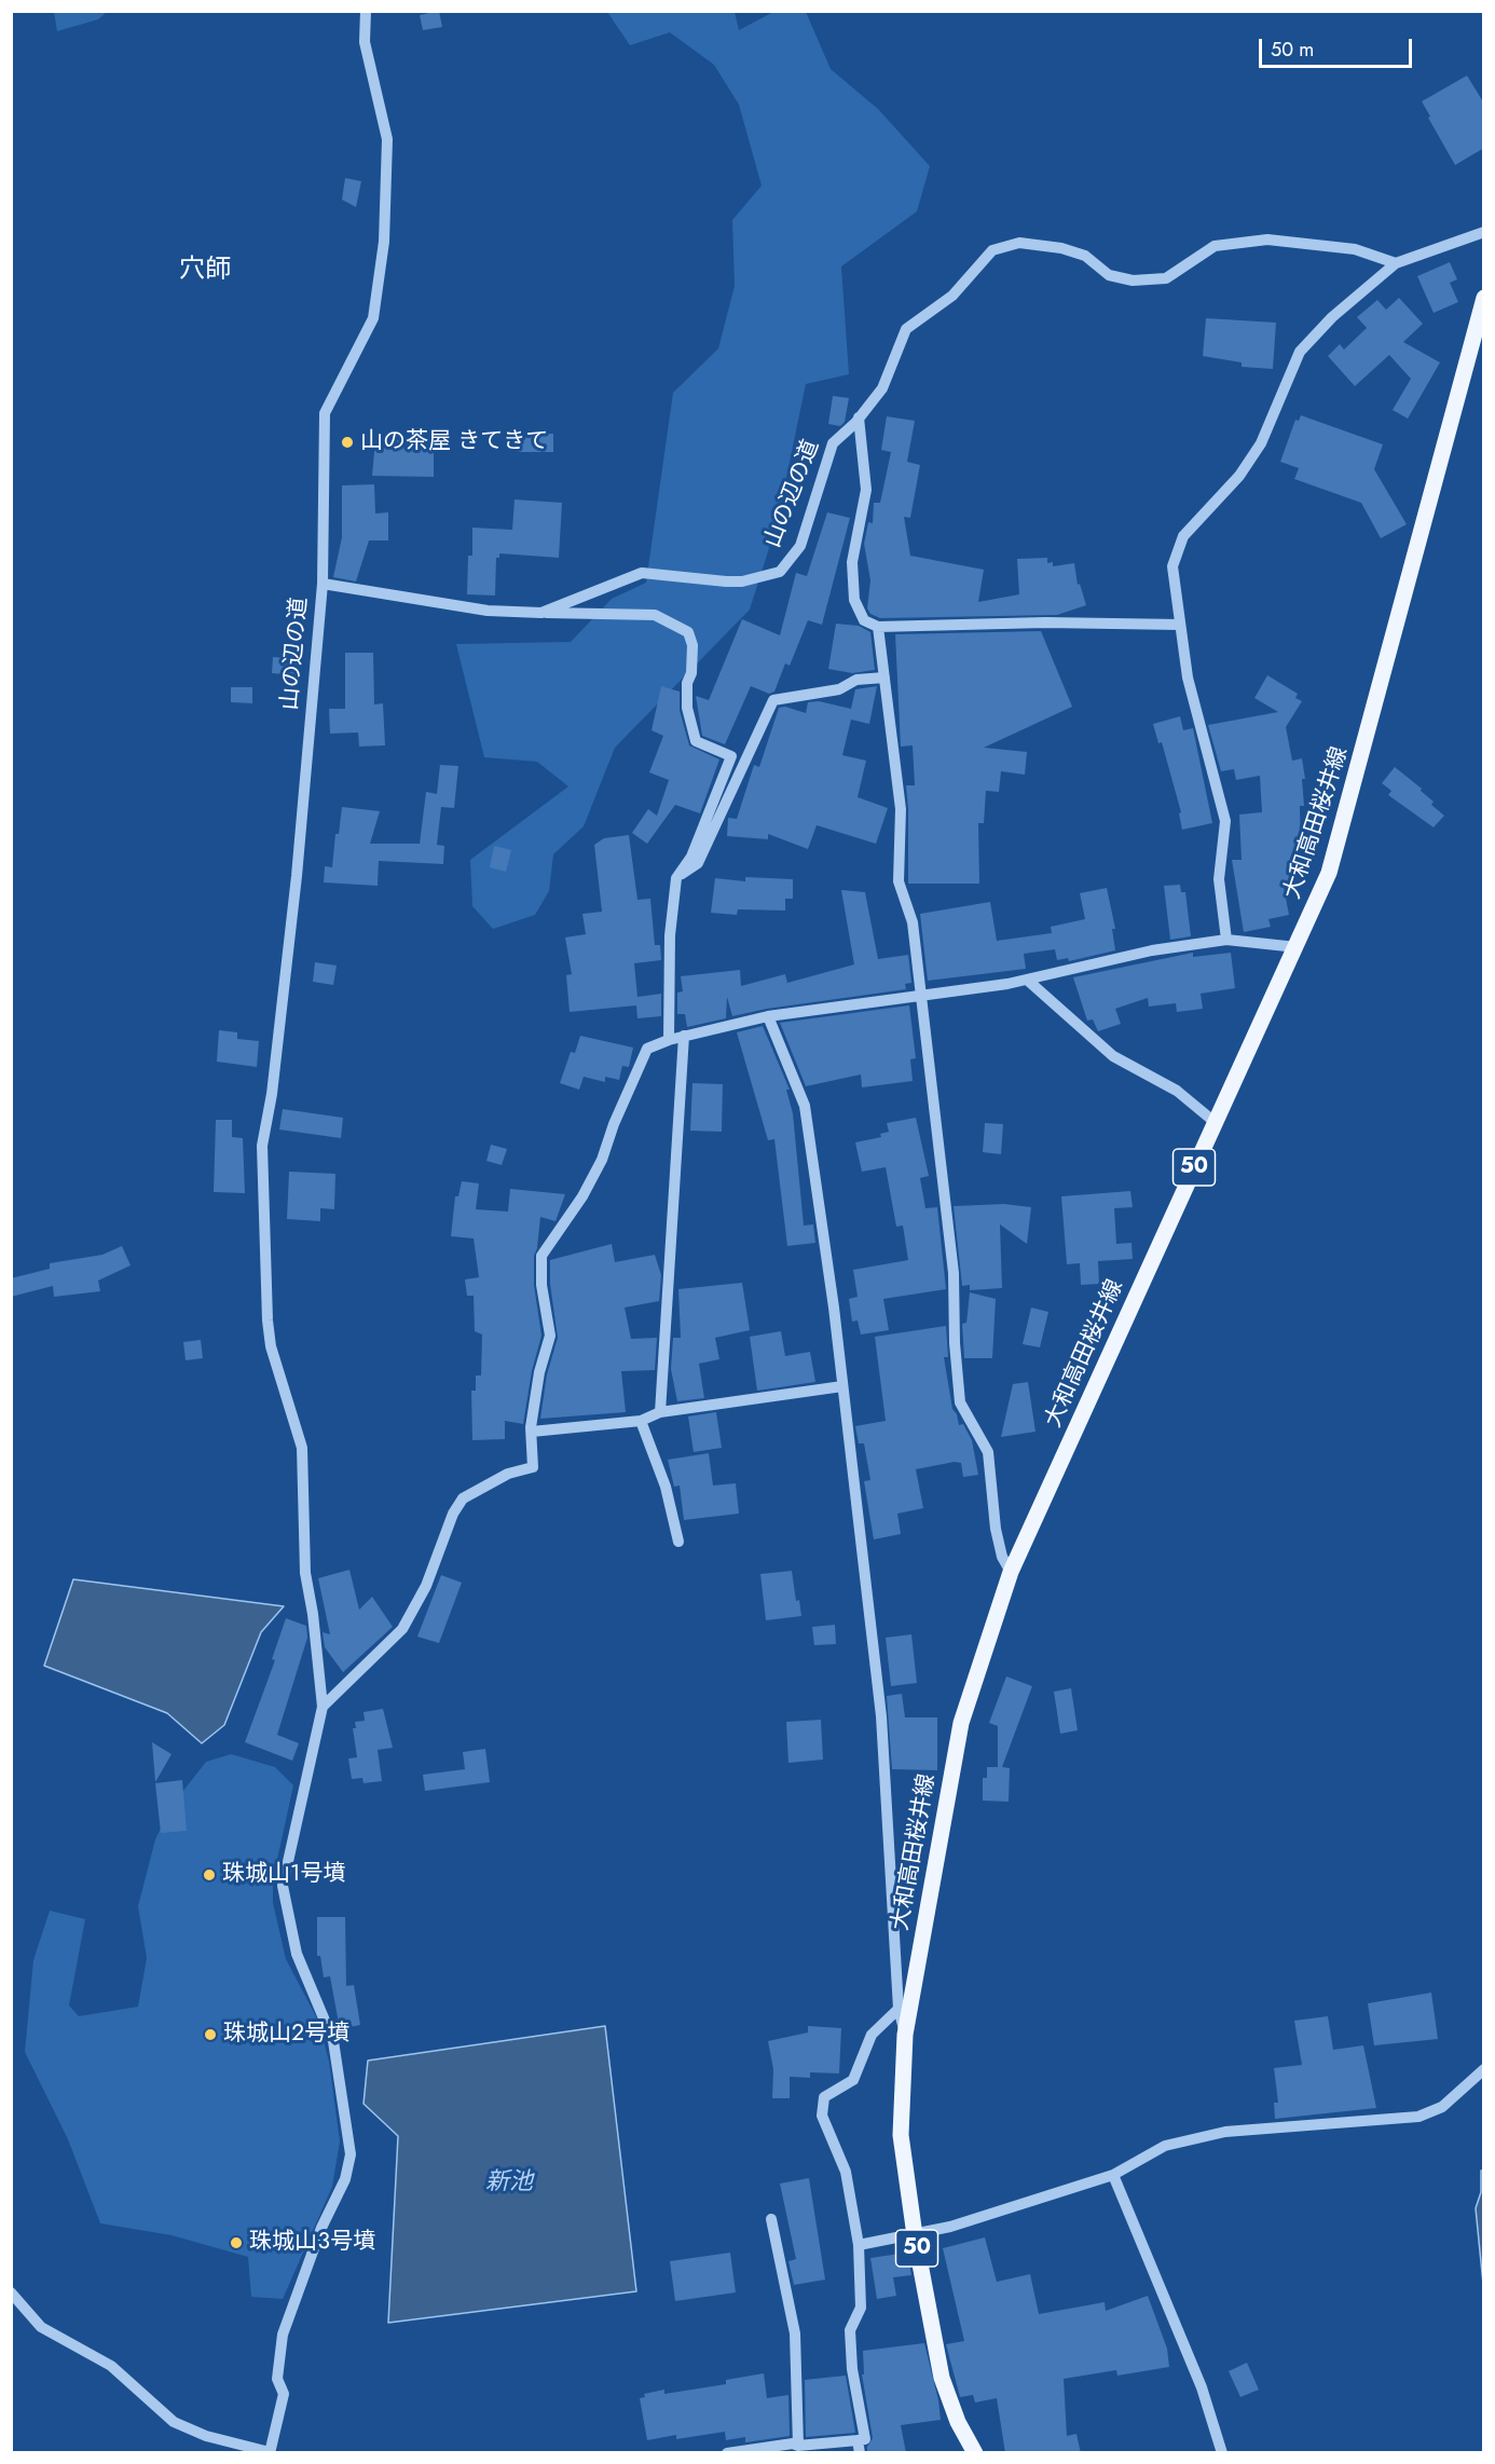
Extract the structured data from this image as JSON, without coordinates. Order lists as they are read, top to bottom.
{
  "streets": {
    "main road": ["大和高田桜井線", "50"],
    "street": ["山の辺の道"]
  },
  "districts": ["穴師"],
  "water": ["新池"],
  "places": [
    "山の茶屋 きてきて",
    "珠城山1号墳",
    "珠城山２号墳",
    "珠城山３号墳"
  ],
  "scale_bar": "50 m"
}
